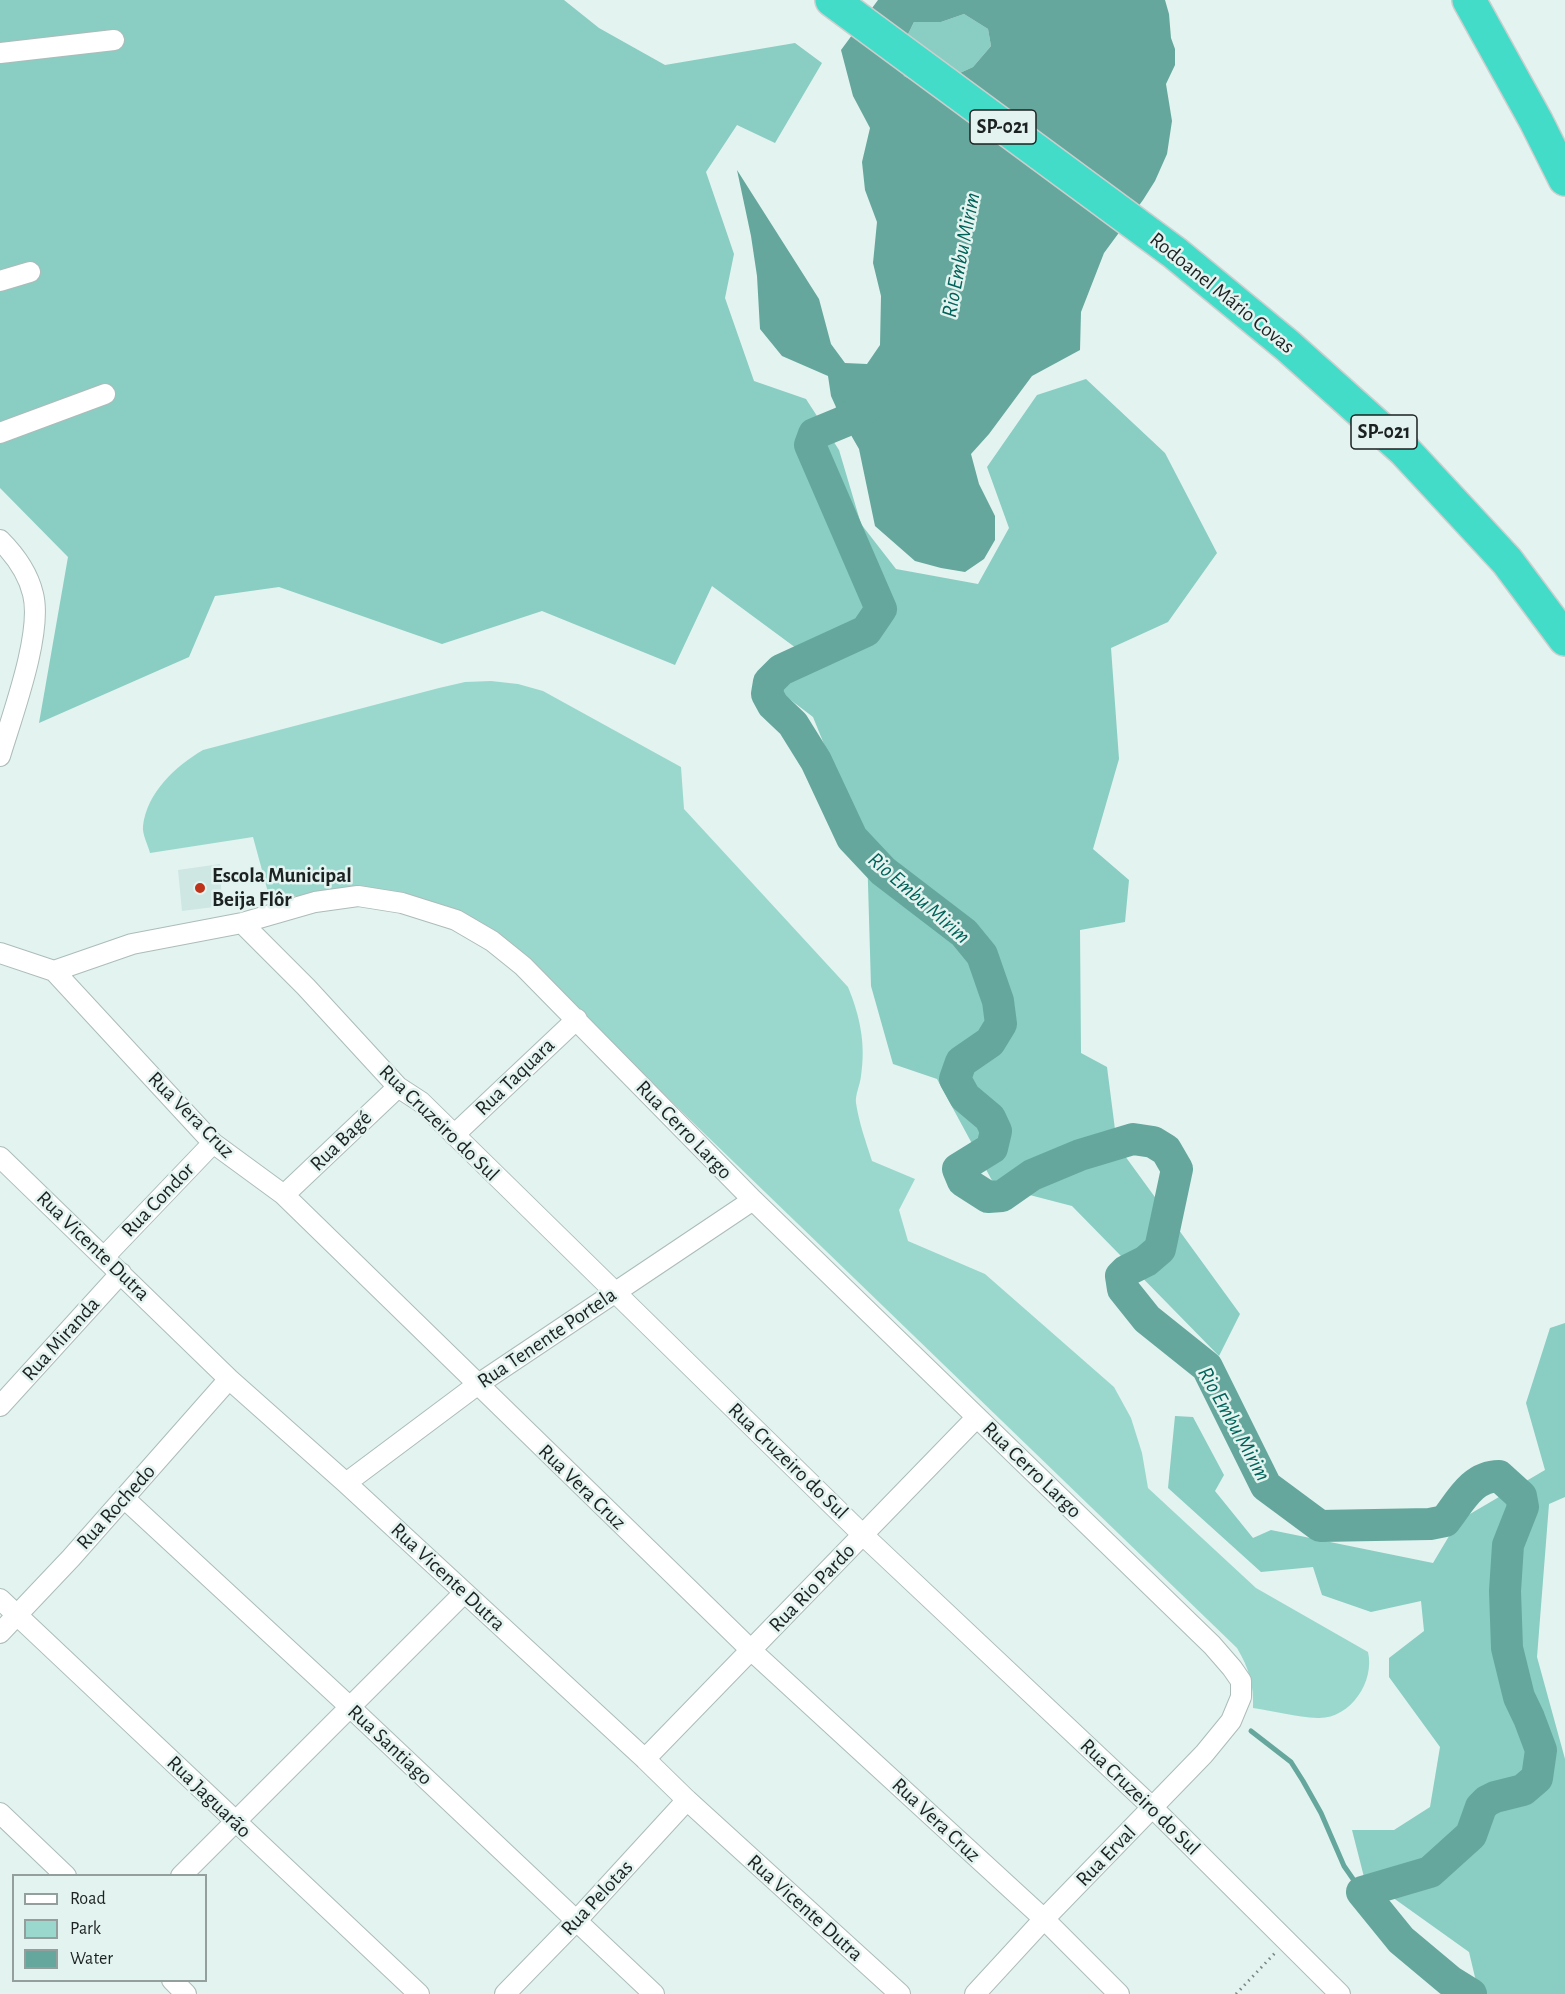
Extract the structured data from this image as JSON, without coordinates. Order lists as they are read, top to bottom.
{
  "streets": {
    "highway": ["SP-021", "Rodoanel Mário Covas"],
    "street": [
      "Rua Taquara",
      "Rua Vera Cruz",
      "Rua Cruzeiro do Sul",
      "Rua Cerro Largo",
      "Rua Bagé",
      "Rua Condor",
      "Rua Vicente Dutra",
      "Rua Tenente Portela",
      "Rua Miranda",
      "Rua Rochedo",
      "Rua Rio Pardo",
      "Rua Santiago",
      "Rua Jaguarão",
      "Rua Erval",
      "Rua Pelotas"
    ]
  },
  "crossings": [
    ["Rua Taquara", "Rua Cruzeiro do Sul"],
    ["Rua Taquara", "Rua Cerro Largo"],
    ["Rua Vera Cruz", "Rua Cerro Largo"],
    ["Rua Vera Cruz", "Rua Bagé"],
    ["Rua Vera Cruz", "Rua Condor"],
    ["Rua Vera Cruz", "Rua Tenente Portela"],
    ["Rua Vera Cruz", "Rua Rio Pardo"],
    ["Rua Vera Cruz", "Rua Erval"],
    ["Rua Cruzeiro do Sul", "Rua Cerro Largo"],
    ["Rua Cruzeiro do Sul", "Rua Bagé"],
    ["Rua Cruzeiro do Sul", "Rua Tenente Portela"],
    ["Rua Cruzeiro do Sul", "Rua Rio Pardo"],
    ["Rua Cruzeiro do Sul", "Rua Erval"],
    ["Rua Cerro Largo", "Rua Tenente Portela"],
    ["Rua Cerro Largo", "Rua Rio Pardo"],
    ["Rua Cerro Largo", "Rua Erval"],
    ["Rua Condor", "Rua Vicente Dutra"],
    ["Rua Vicente Dutra", "Rua Tenente Portela"],
    ["Rua Vicente Dutra", "Rua Miranda"],
    ["Rua Vicente Dutra", "Rua Rochedo"],
    ["Rua Vicente Dutra", "Rua Rio Pardo"],
    ["Rua Vicente Dutra", "Rua Pelotas"],
    ["Rua Rochedo", "Rua Santiago"],
    ["Rua Rochedo", "Rua Jaguarão"],
    ["Rua Santiago", "Rua Pelotas"]
  ],
  "water": ["Rio Embu Mirim"],
  "places": ["Escola Municipal Beija Flôr"],
  "legend": ["Road", "Park", "Water"]
}
